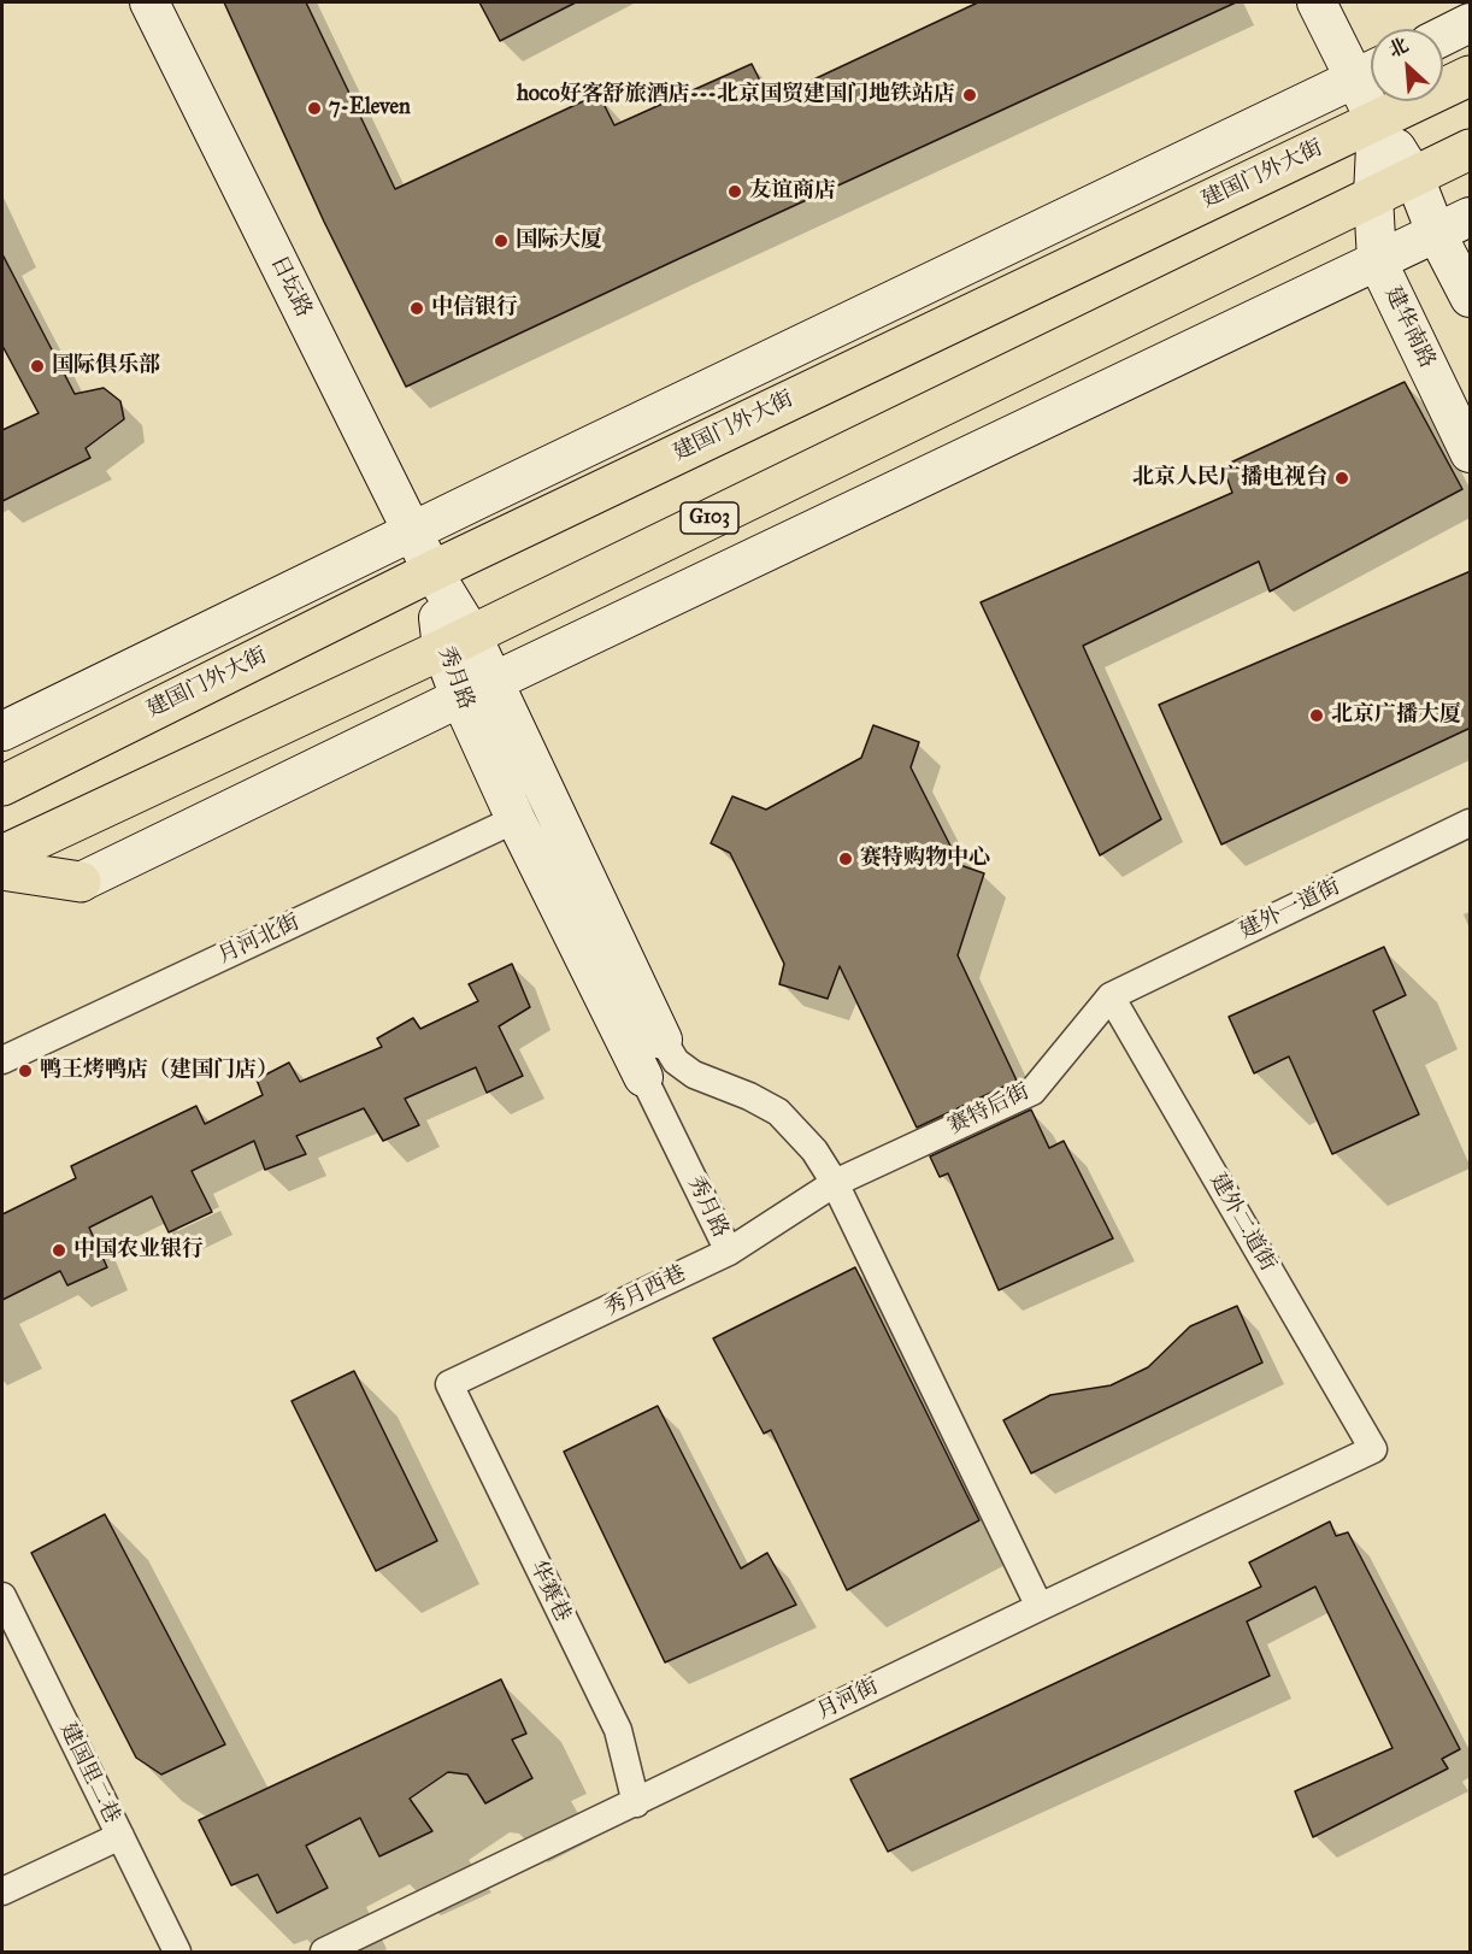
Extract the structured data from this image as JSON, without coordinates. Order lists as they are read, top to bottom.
{
  "streets": {
    "highway": ["建国门外大街", "G103"],
    "street": [
      "日坛路",
      "建华南路",
      "秀月路",
      "建外一道街",
      "月河北街",
      "赛特后街",
      "建外二道街",
      "秀月西巷",
      "华赛巷",
      "月河街",
      "建国里二巷"
    ]
  },
  "crossings": [
    ["建国门外大街", "日坛路"],
    ["建国门外大街", "建华南路"],
    ["建国门外大街", "秀月路"],
    ["日坛路", "秀月路"],
    ["建华南路", "G103"],
    ["G103", "秀月路"],
    ["秀月路", "月河北街"],
    ["秀月路", "秀月西巷"],
    ["建外一道街", "赛特后街"],
    ["建外一道街", "建外二道街"],
    ["赛特后街", "建外二道街"],
    ["赛特后街", "秀月西巷"],
    ["建外二道街", "月河街"],
    ["秀月西巷", "华赛巷"],
    ["华赛巷", "月河街"]
  ],
  "places": [
    "hoco好客舒旅酒店---北京国贸建国门地铁站店",
    "7-Eleven",
    "友谊商店",
    "国际大厦",
    "中信银行",
    "国际俱乐部",
    "北京人民广播电视台",
    "北京广播大厦",
    "赛特购物中心",
    "鸭王烤鸭店（建国门店）",
    "中国农业银行"
  ],
  "north": "top left"
}
